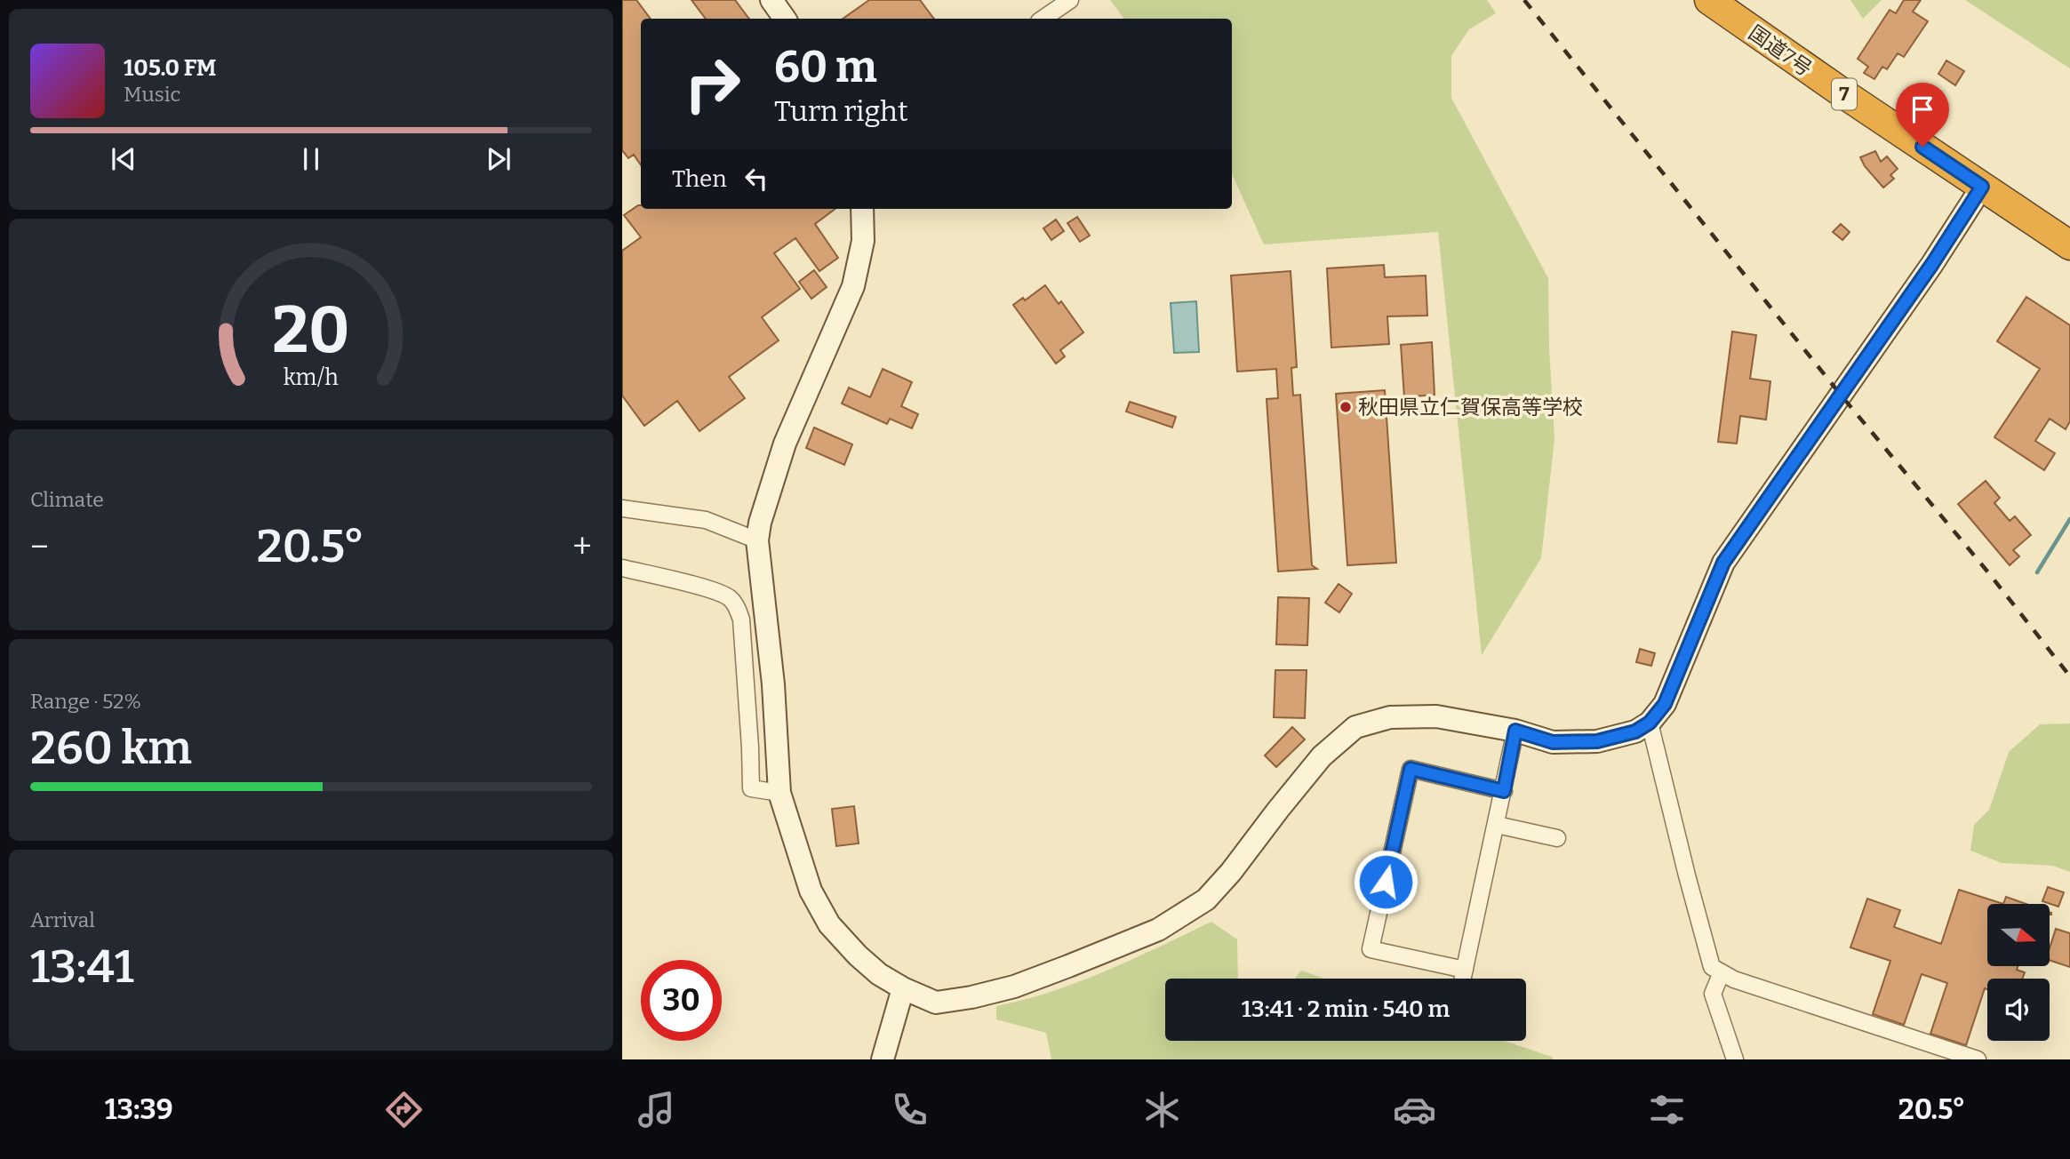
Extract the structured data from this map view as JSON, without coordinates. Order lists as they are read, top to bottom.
{
  "streets": {
    "highway": ["国道7号", "7"]
  },
  "places": ["秋田県立仁賀保高等学校"],
  "north": "right",
  "page": {
    "turn": ["60 m", "Turn right"],
    "song": ["105.0 FM", "Music"],
    "then": "Then",
    "tile": [
      "Climate",
      ["Range · 52%", "260 km"],
      ["Arrival", "13:41"]
    ],
    "heat": ["−", "20.5°", "+"],
    "limit": "30",
    "trip": "13:41 · 2 min · 540 m",
    "tabs": ["13:39", "20.5°"],
    "gauge": ["20", "km/h"]
  }
}
